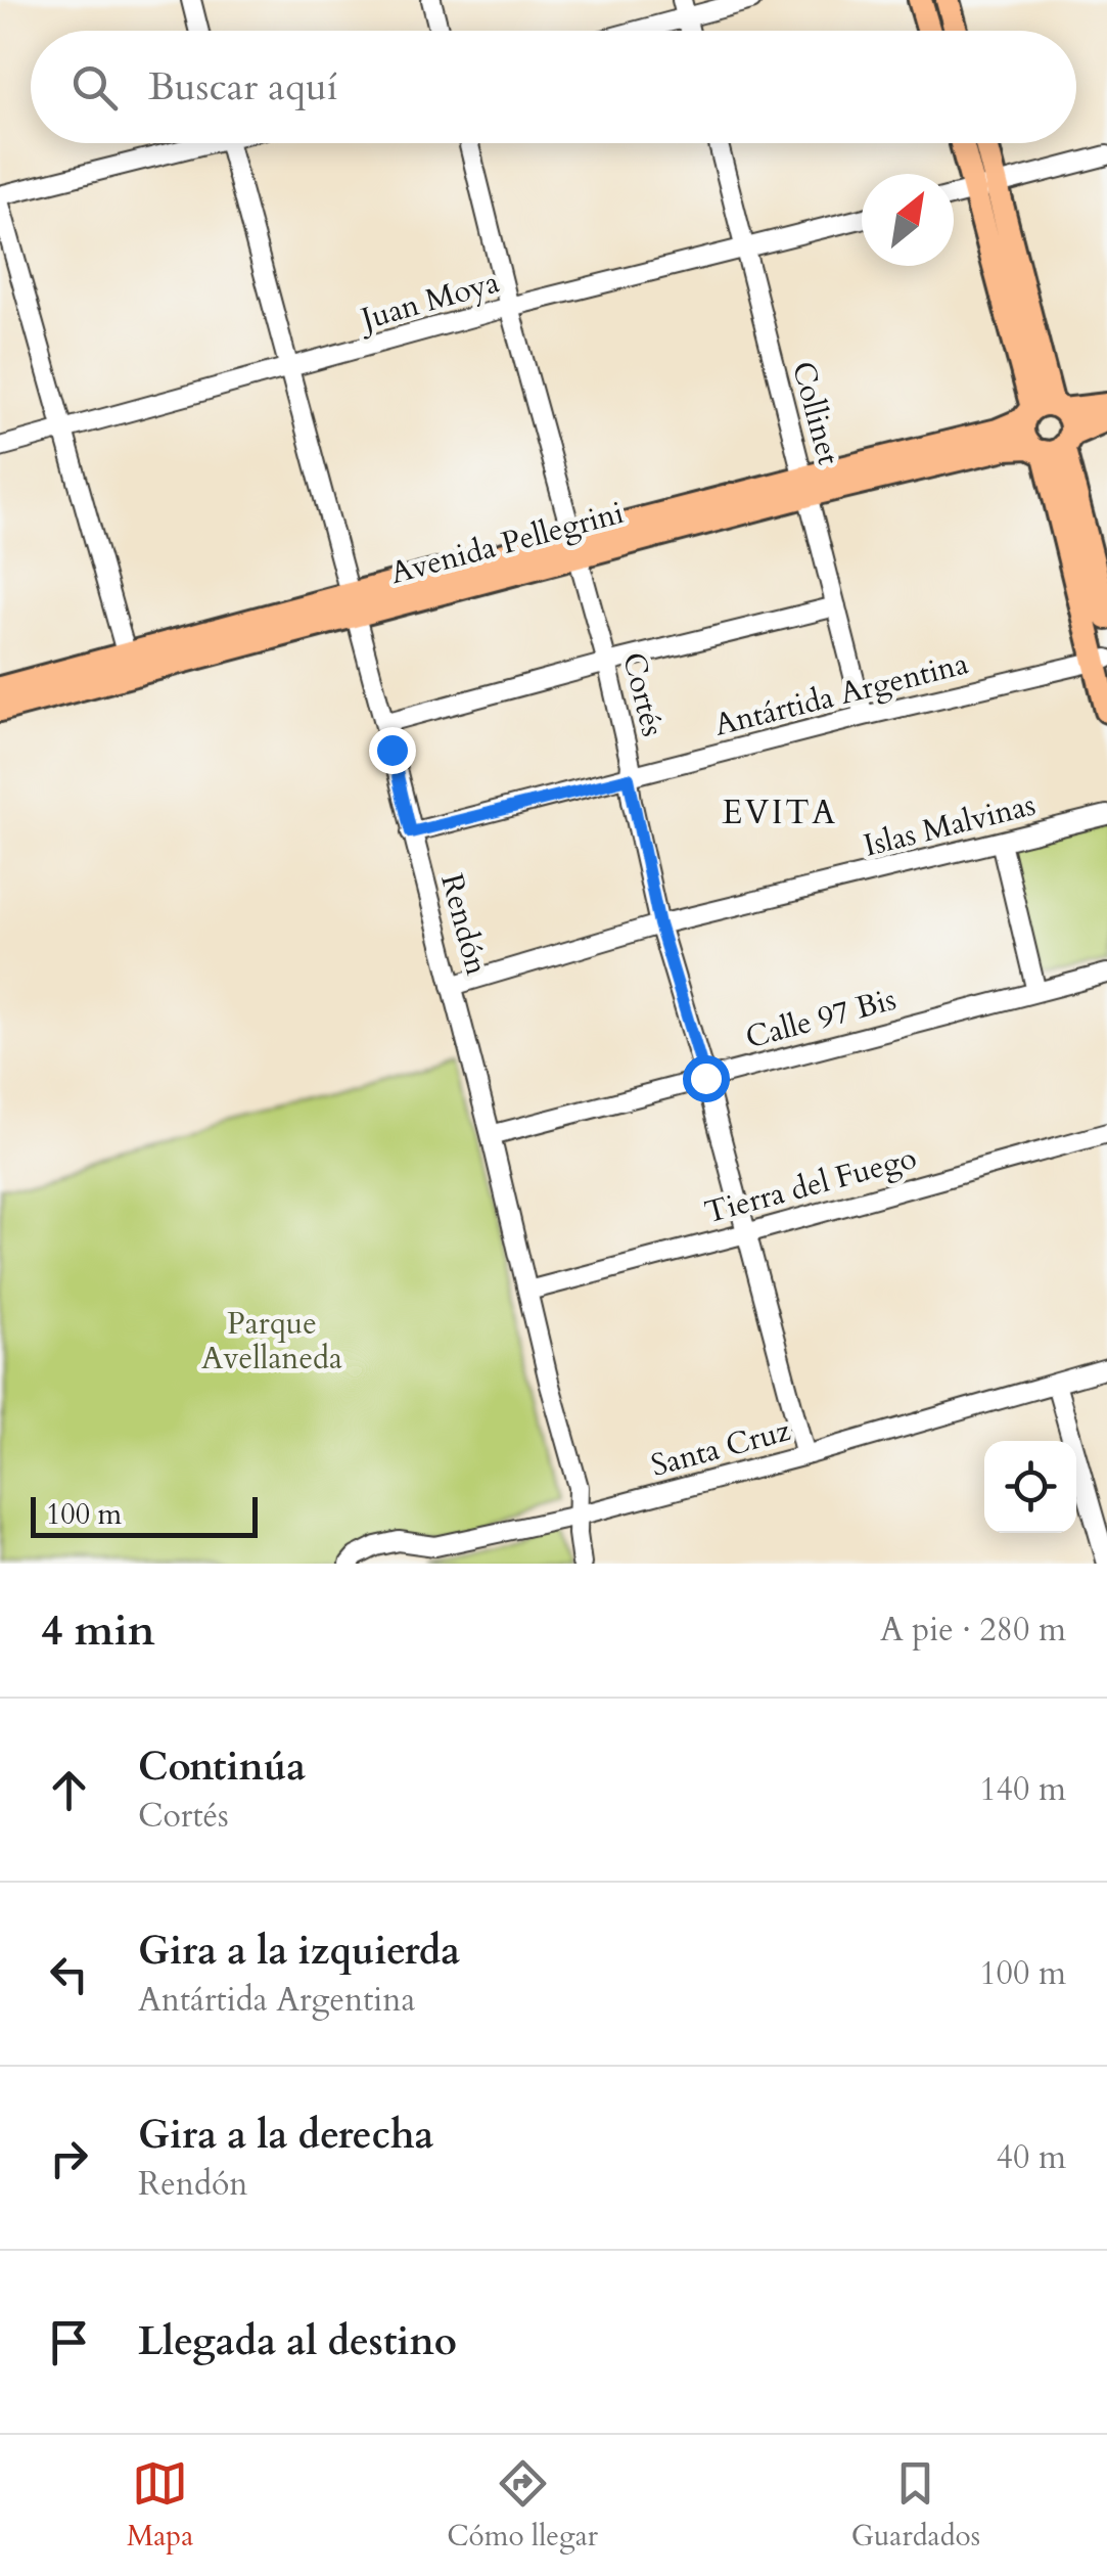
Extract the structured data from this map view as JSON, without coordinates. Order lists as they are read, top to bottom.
{
  "streets": {
    "main road": ["Avenida Pellegrini"],
    "street": [
      "Juan Moya",
      "Collinet",
      "Cortés",
      "Antártida Argentina",
      "Islas Malvinas",
      "Rendón",
      "Calle 97 Bis",
      "Tierra del Fuego",
      "Santa Cruz"
    ]
  },
  "crossings": [
    ["Juan Moya", "Collinet"],
    ["Juan Moya", "Cortés"],
    ["Juan Moya", "Rendón"],
    ["Collinet", "Avenida Pellegrini"],
    ["Collinet", "Antártida Argentina"],
    ["Avenida Pellegrini", "Cortés"],
    ["Avenida Pellegrini", "Rendón"],
    ["Cortés", "Antártida Argentina"],
    ["Cortés", "Islas Malvinas"],
    ["Cortés", "Calle 97 Bis"],
    ["Cortés", "Tierra del Fuego"],
    ["Cortés", "Santa Cruz"],
    ["Antártida Argentina", "Rendón"],
    ["Islas Malvinas", "Rendón"],
    ["Rendón", "Calle 97 Bis"],
    ["Rendón", "Tierra del Fuego"],
    ["Rendón", "Santa Cruz"]
  ],
  "districts": ["EVITA"],
  "parks": ["Parque Avellaneda"],
  "scale_bar": "100 m",
  "north": "top right",
  "page": {
    "search": "Buscar aquí",
    "scale": "100 m",
    "heading": ["4 min", "A pie · 280 m"],
    "list": [
      ["Continúa", "Cortés", "140 m"],
      ["Gira a la izquierda", "Antártida Argentina", "100 m"],
      ["Gira a la derecha", "Rendón", "40 m"],
      "Llegada al destino"
    ],
    "nav": ["Mapa", "Cómo llegar", "Guardados"]
  }
}
